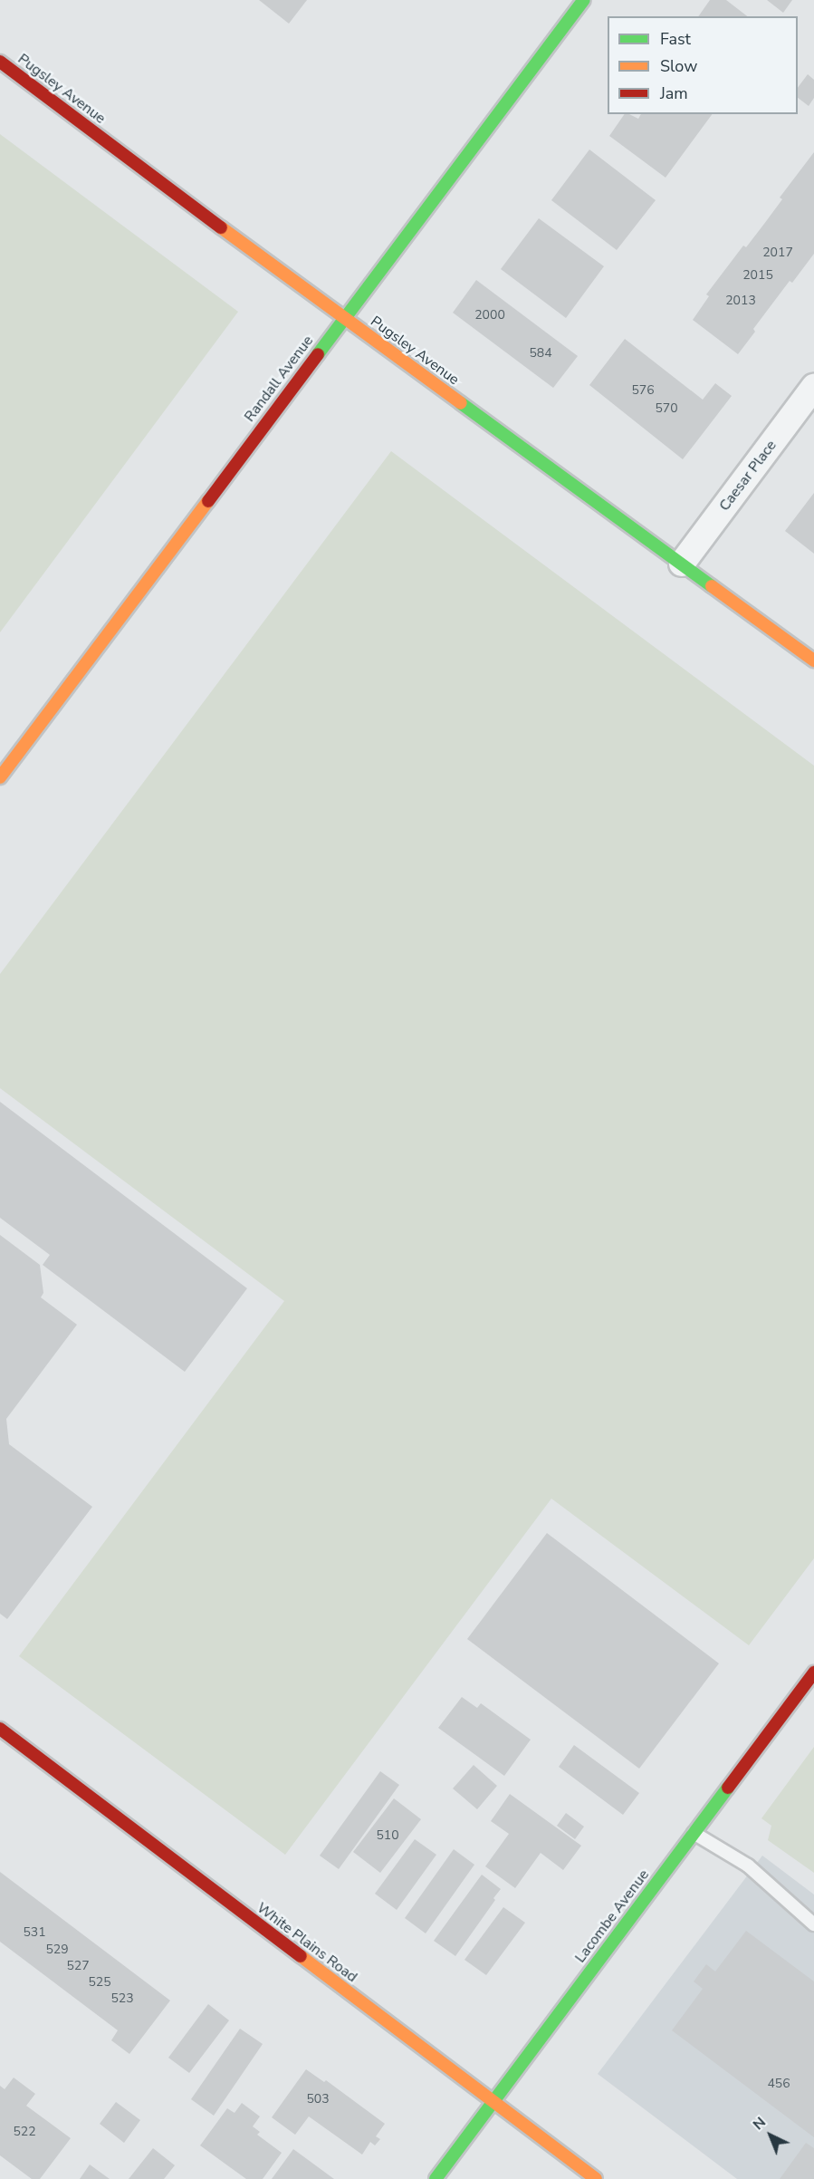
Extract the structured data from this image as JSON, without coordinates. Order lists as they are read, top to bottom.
{
  "streets": {
    "street": [
      "Pugsley Avenue",
      "Randall Avenue",
      "Caesar Place",
      "Lacombe Avenue",
      "White Plains Road"
    ]
  },
  "crossings": [
    ["Pugsley Avenue", "Randall Avenue"],
    ["Pugsley Avenue", "Caesar Place"],
    ["Lacombe Avenue", "White Plains Road"]
  ],
  "house_numbers": [
    "2017",
    "2015",
    "2013",
    "2000",
    "584",
    "576",
    "570",
    "510",
    "531",
    "529",
    "527",
    "525",
    "523",
    "456",
    "503",
    "522"
  ],
  "legend": ["Fast", "Slow", "Jam"],
  "north": "top left"
}
